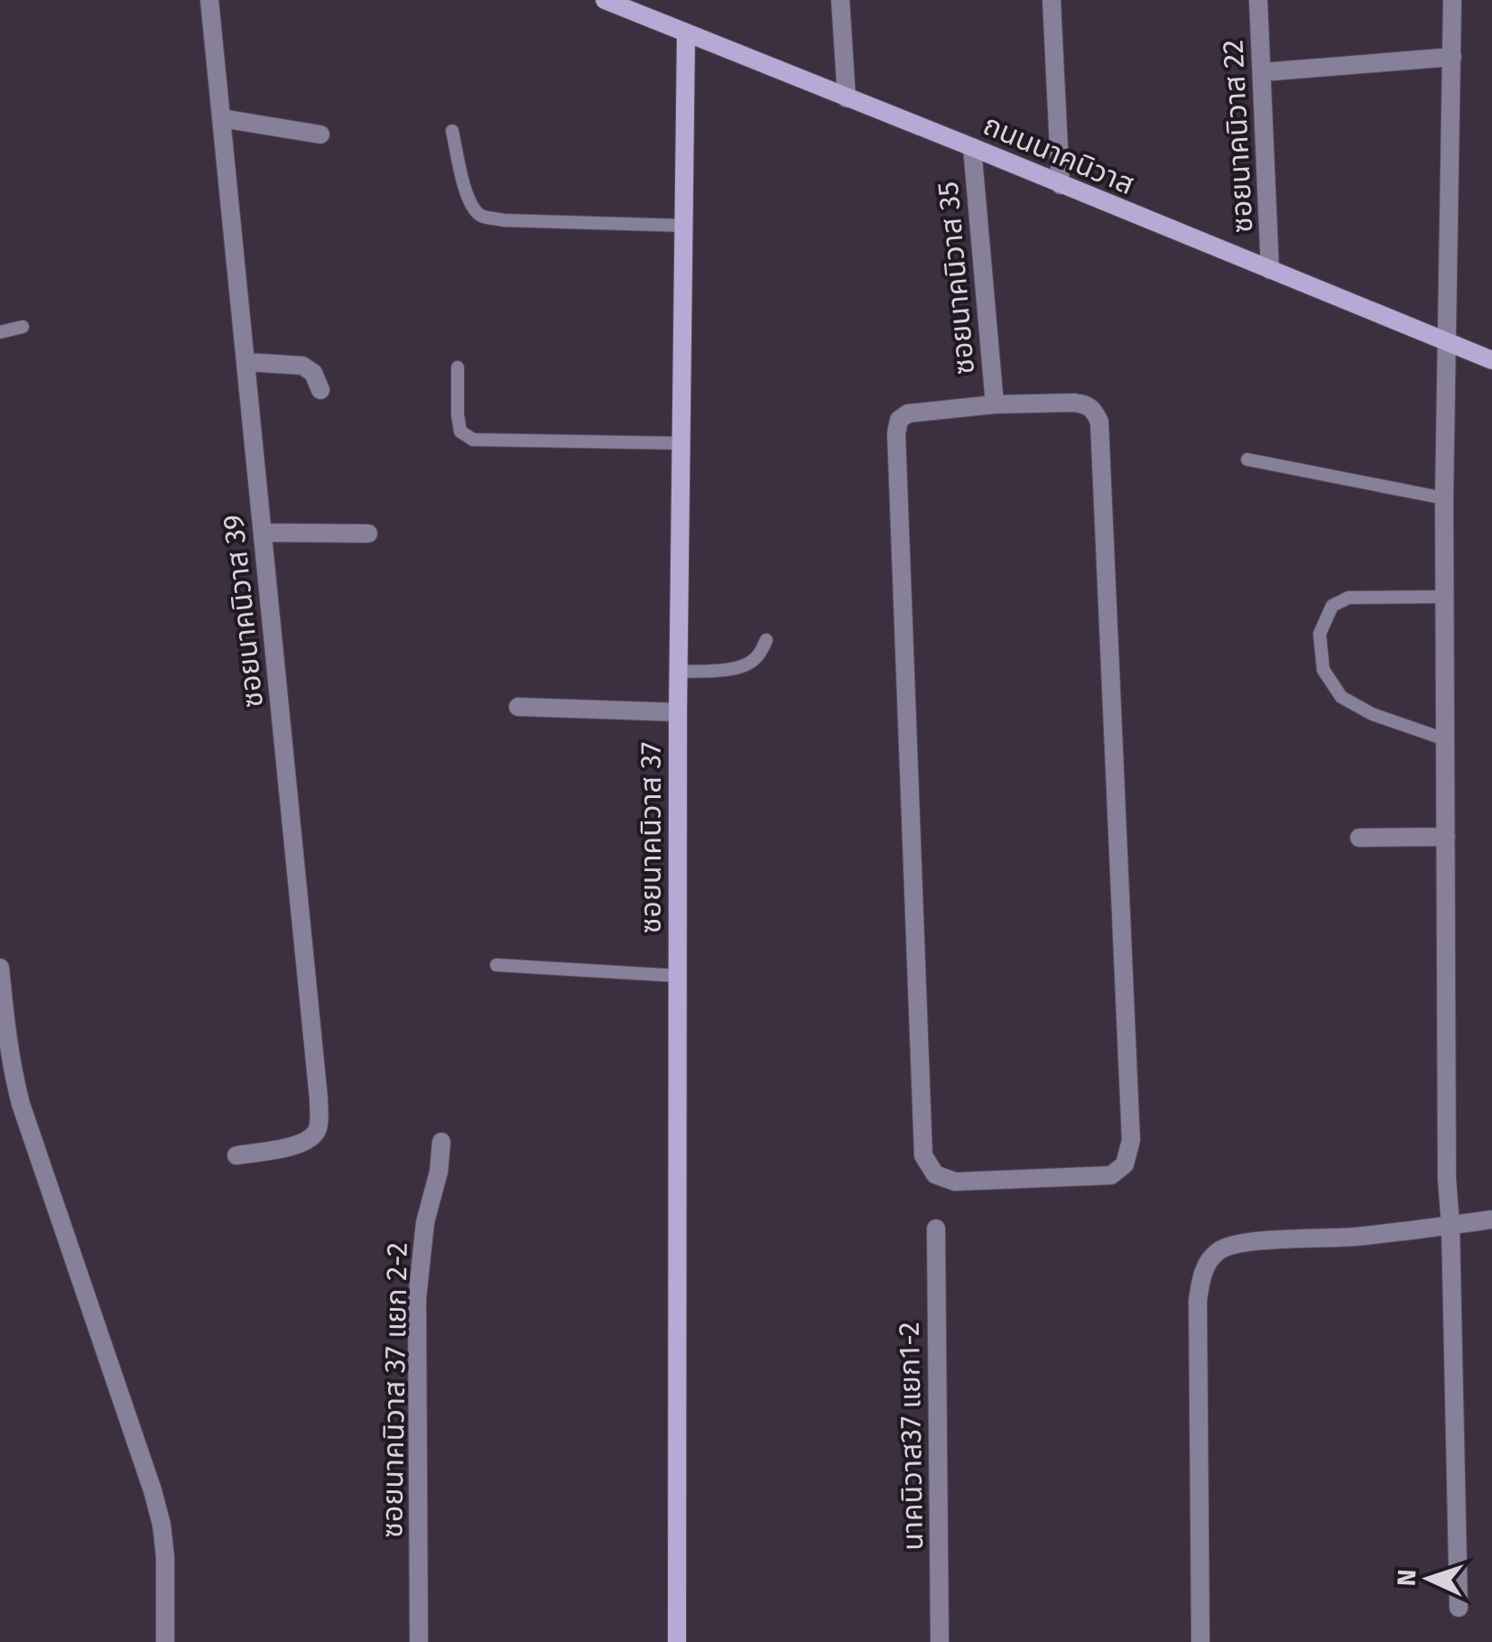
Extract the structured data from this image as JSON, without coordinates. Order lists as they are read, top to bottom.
{
  "streets": {
    "street": [
      "ซอยนาคนิวาส 22",
      "ถนนนาคนิวาส",
      "ซอยนาคนิวาส 35",
      "ซอยนาคนิวาส 39",
      "ซอยนาคนิวาส 37",
      "ซอยนาคนิวาส 37 แยก 2-2",
      "นาคนิวาส37 แยก1-2"
    ]
  },
  "crossings": [
    ["ซอยนาคนิวาส 22", "ถนนนาคนิวาส"],
    ["ถนนนาคนิวาส", "ซอยนาคนิวาส 35"],
    ["ถนนนาคนิวาส", "ซอยนาคนิวาส 37"]
  ],
  "north": "left"
}
